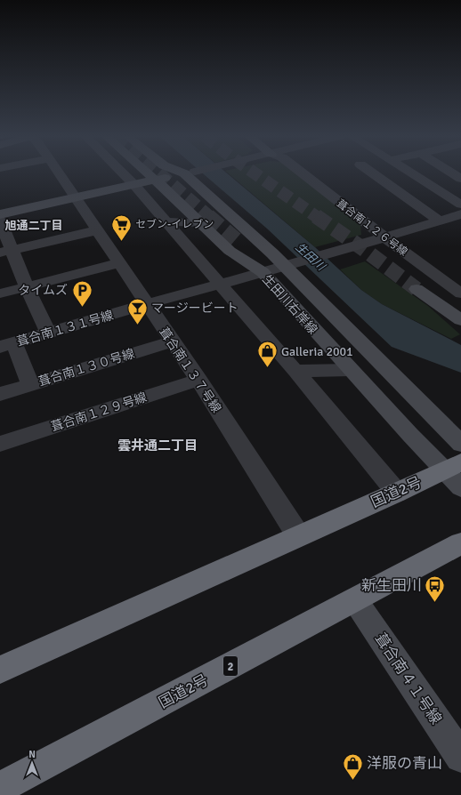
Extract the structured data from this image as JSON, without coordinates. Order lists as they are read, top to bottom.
{
  "streets": {
    "highway": ["国道2号", "2"],
    "street": [
      "葺合南１２６号線",
      "生田川右岸線",
      "葺合南１３１号線",
      "葺合南１３０号線",
      "葺合南１３７号線",
      "葺合南１２９号線",
      "葺合南４１号線"
    ]
  },
  "crossings": [
    ["葺合南１２６号線", "葺合南１３１号線"],
    ["生田川右岸線", "葺合南１３１号線"],
    ["生田川右岸線", "国道2号"],
    ["葺合南１３１号線", "葺合南１３７号線"],
    ["葺合南１３０号線", "葺合南１３７号線"],
    ["葺合南１３７号線", "葺合南１２９号線"],
    ["葺合南１３７号線", "国道2号"],
    ["国道2号", "葺合南４１号線"]
  ],
  "districts": ["旭通二丁目", "雲井通二丁目"],
  "water": ["生田川"],
  "places": {
    "supermarket": ["セブン-イレブン"],
    "parking": ["タイムズ"],
    "bar": ["マージービート"],
    "shop": ["Galleria 2001", "洋服の青山"],
    "bus stop": ["新生田川"]
  },
  "north": "top"
}
